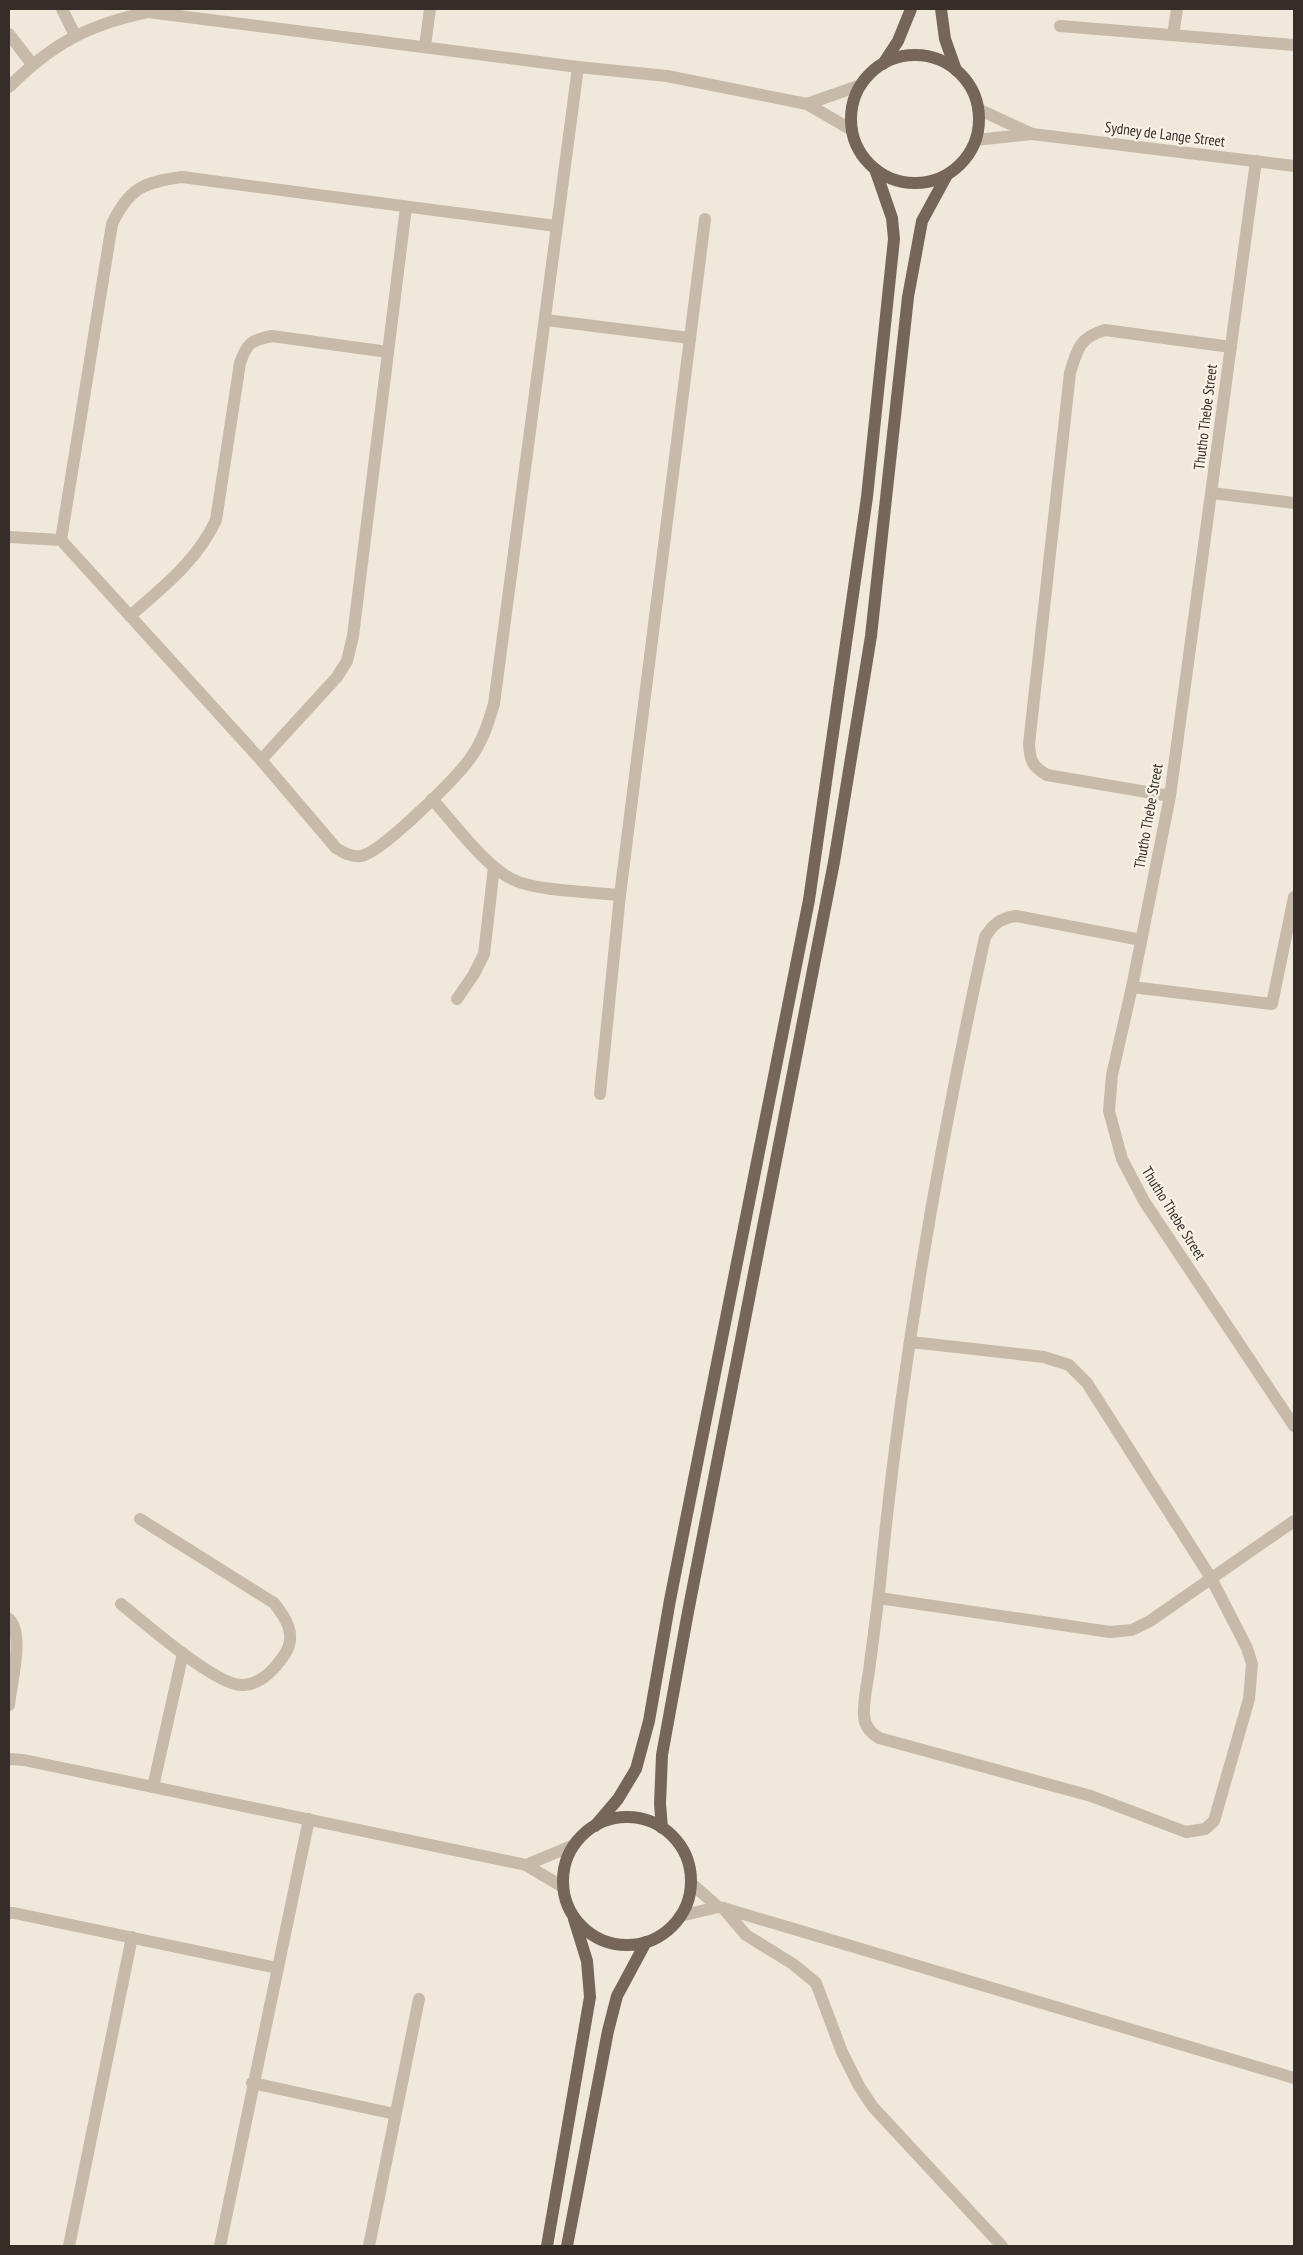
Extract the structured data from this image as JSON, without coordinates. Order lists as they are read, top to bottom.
{
  "streets": {
    "street": ["Sydney de Lange Street", "Thutho Thebe Street"]
  },
  "crossings": [
    ["Sydney de Lange Street", "Thutho Thebe Street"]
  ]
}
